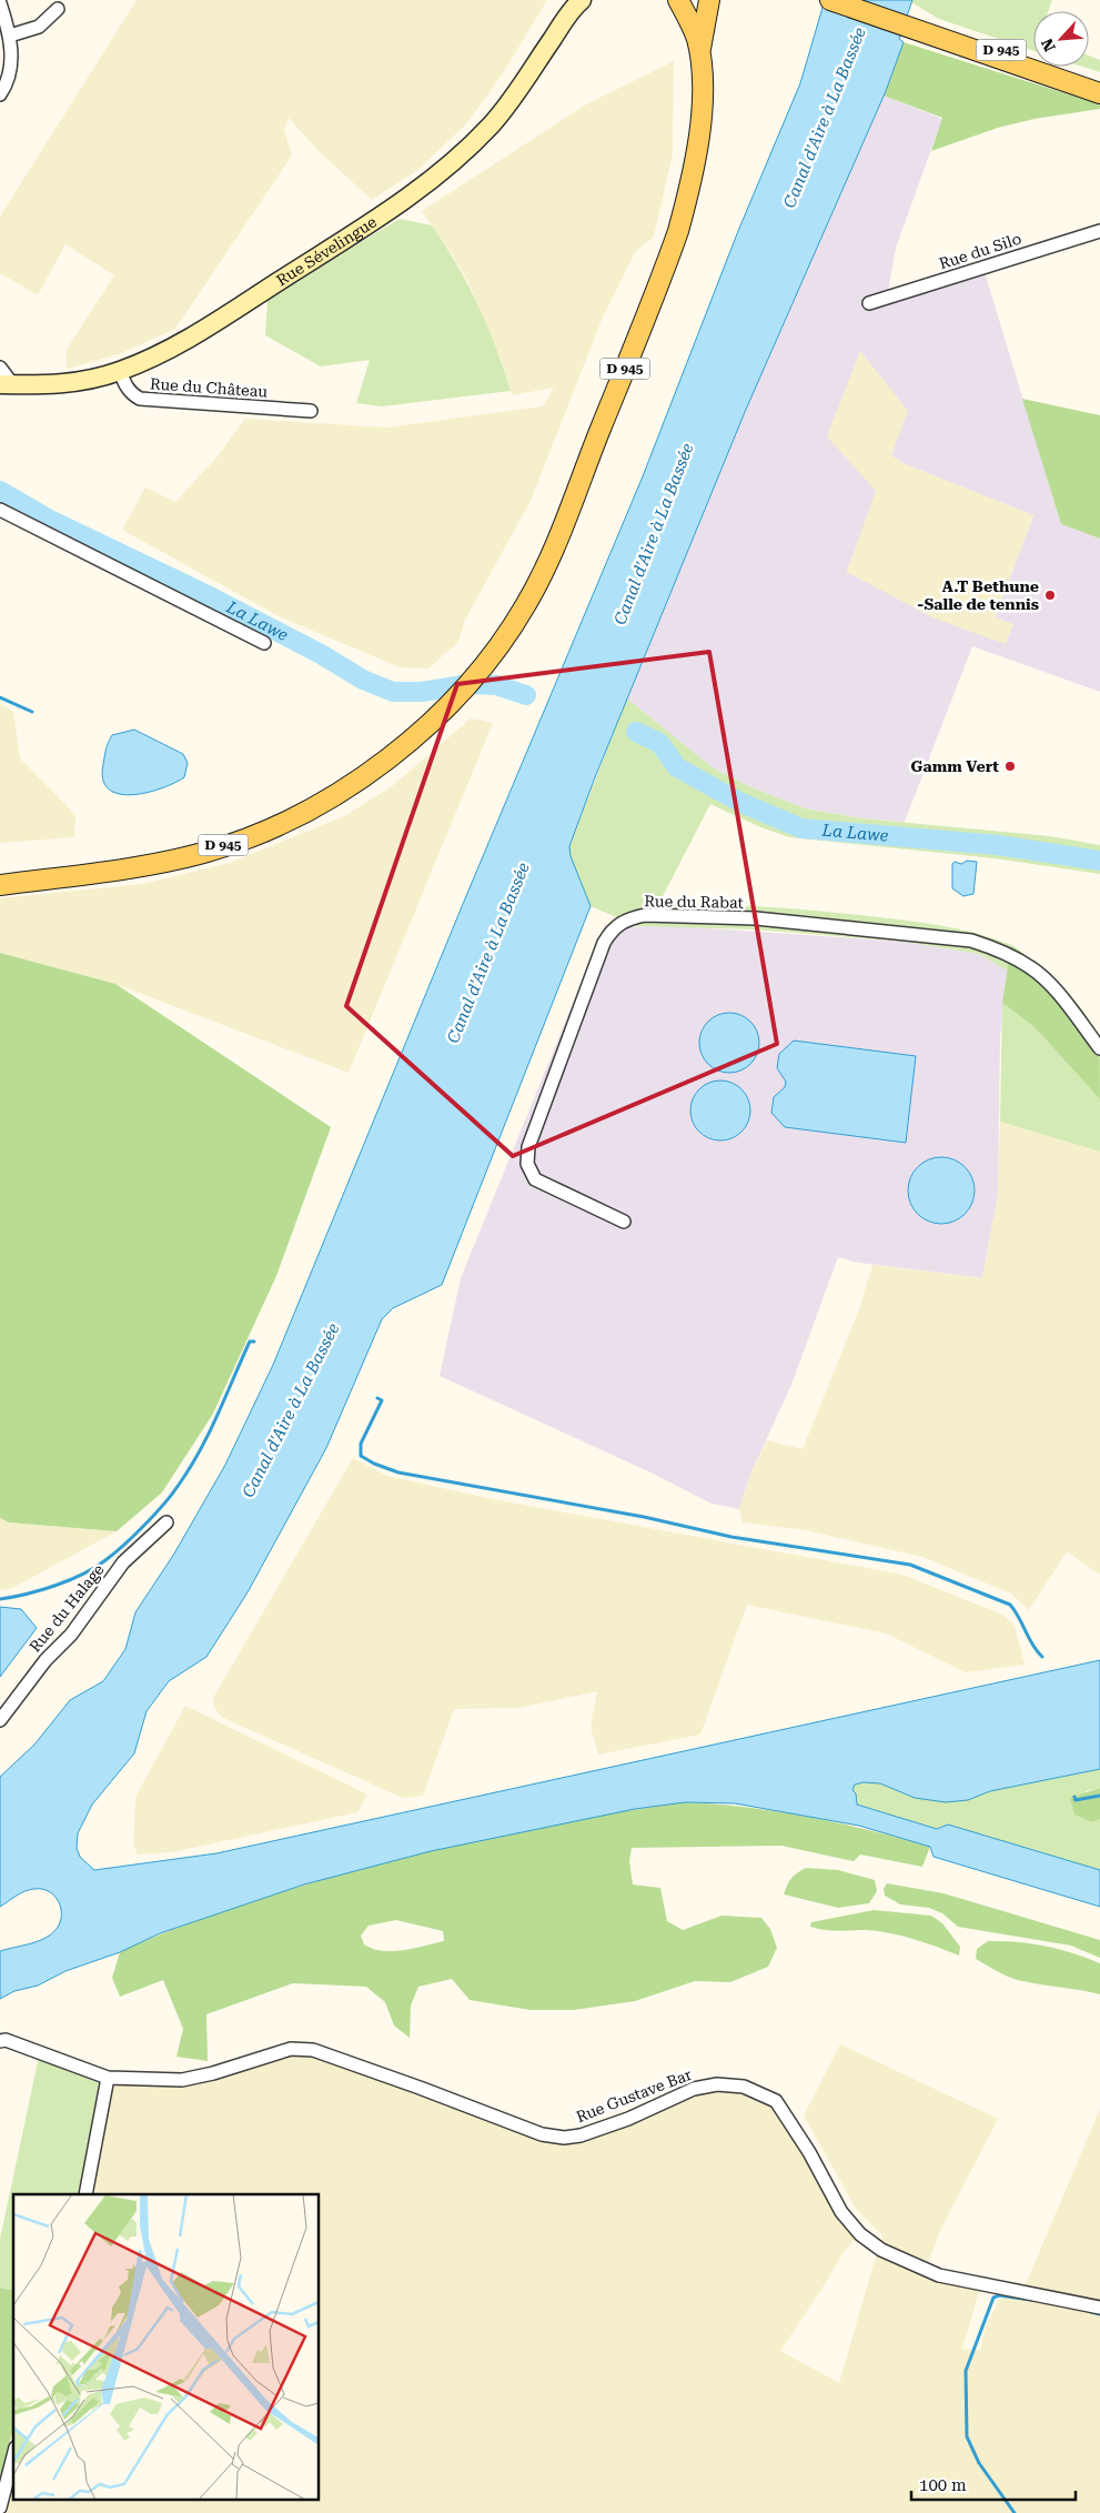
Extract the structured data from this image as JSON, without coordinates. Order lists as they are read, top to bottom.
{
  "streets": {
    "main road": ["D 945", "Rue Sévelingue"],
    "street": [
      "Rue du Silo",
      "Rue du Château",
      "Rue du Rabat",
      "Rue du Halage",
      "Rue Gustave Bar"
    ]
  },
  "crossings": [
    ["Rue Sévelingue", "Rue du Château"]
  ],
  "water": ["Canal d'Aire à La Bassée", "La Lawe"],
  "places": ["A.T Bethune -Salle de tennis", "Gamm Vert"],
  "scale_bar": "100 m",
  "north": "bottom left"
}
